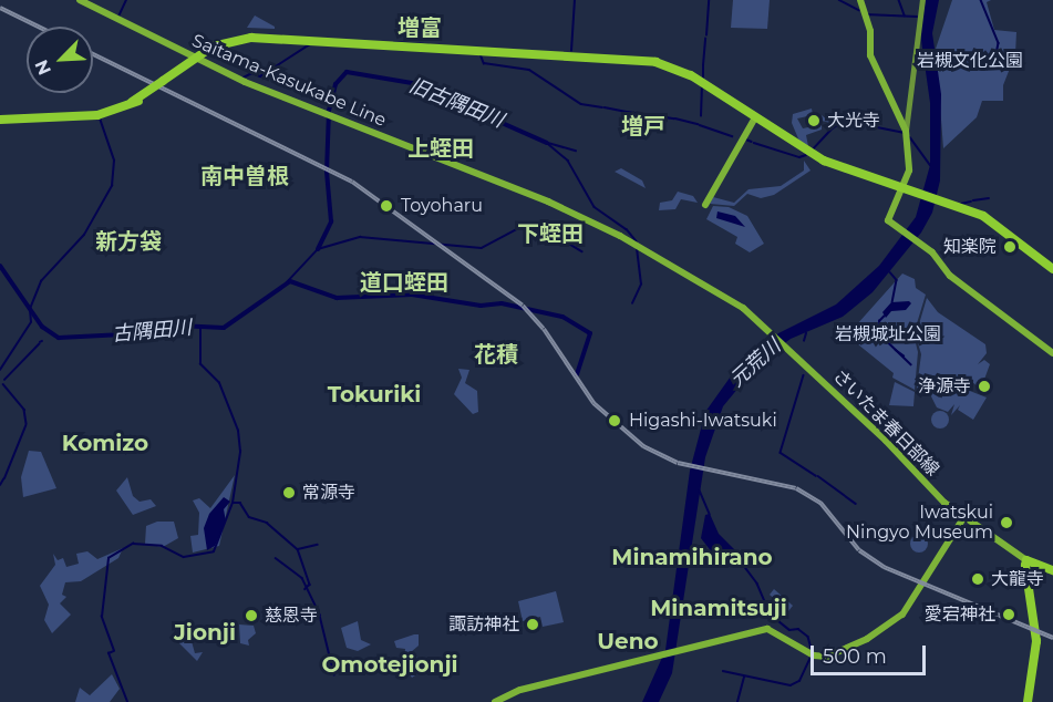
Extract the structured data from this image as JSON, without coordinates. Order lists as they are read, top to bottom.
{
  "streets": {
    "main road": ["Saitama-Kasukabe Line", "さいたま春日部線"]
  },
  "crossings": [
    ["Saitama-Kasukabe Line", "さいたま春日部線"]
  ],
  "districts": [
    "増富",
    "増戸",
    "上蛭田",
    "南中曽根",
    "下蛭田",
    "新方袋",
    "道口蛭田",
    "花積",
    "Tokuriki",
    "Komizo",
    "Minamihirano",
    "Minamitsuji",
    "Jionji",
    "Ueno",
    "Omotejionji"
  ],
  "water": ["旧古隅田川", "古隅田川", "元荒川"],
  "parks": ["岩槻文化公園", "岩槻城址公園"],
  "places": [
    "大光寺",
    "Toyoharu",
    "知楽院",
    "浄源寺",
    "Higashi-Iwatsuki",
    "常源寺",
    "Iwatskui Ningyo Museum",
    "大龍寺",
    "愛宕神社",
    "慈恩寺",
    "諏訪神社"
  ],
  "scale_bar": "500 m",
  "north": "bottom left"
}
